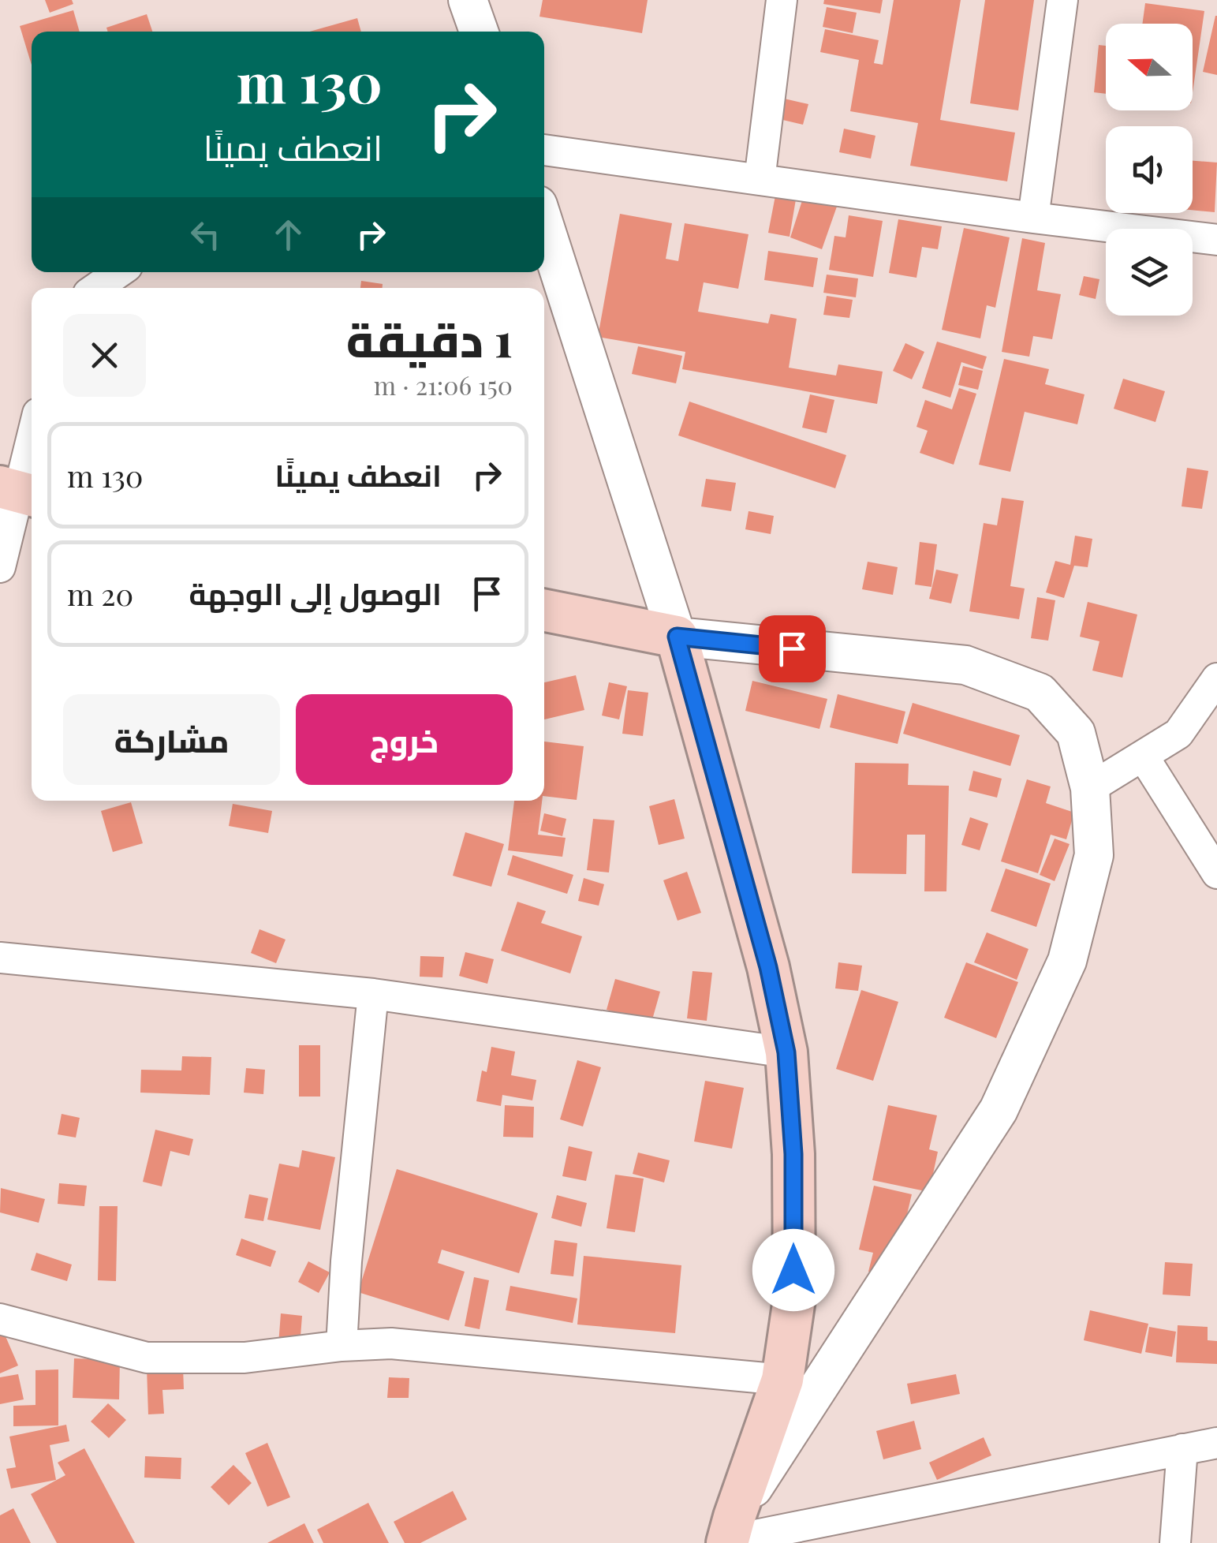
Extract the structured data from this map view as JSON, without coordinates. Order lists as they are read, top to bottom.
{
  "north": "left",
  "page": {
    "turn": ["130 m", "انعطف يمينًا"],
    "heading": ["1 دقيقة", "150 m · 21:06"],
    "list": [
      {
        "name": "انعطف يمينًا",
        "value": "130 m"
      },
      {
        "name": "الوصول إلى الوجهة",
        "value": "20 m"
      }
    ],
    "buttons": ["خروج", "مشاركة"]
  }
}
